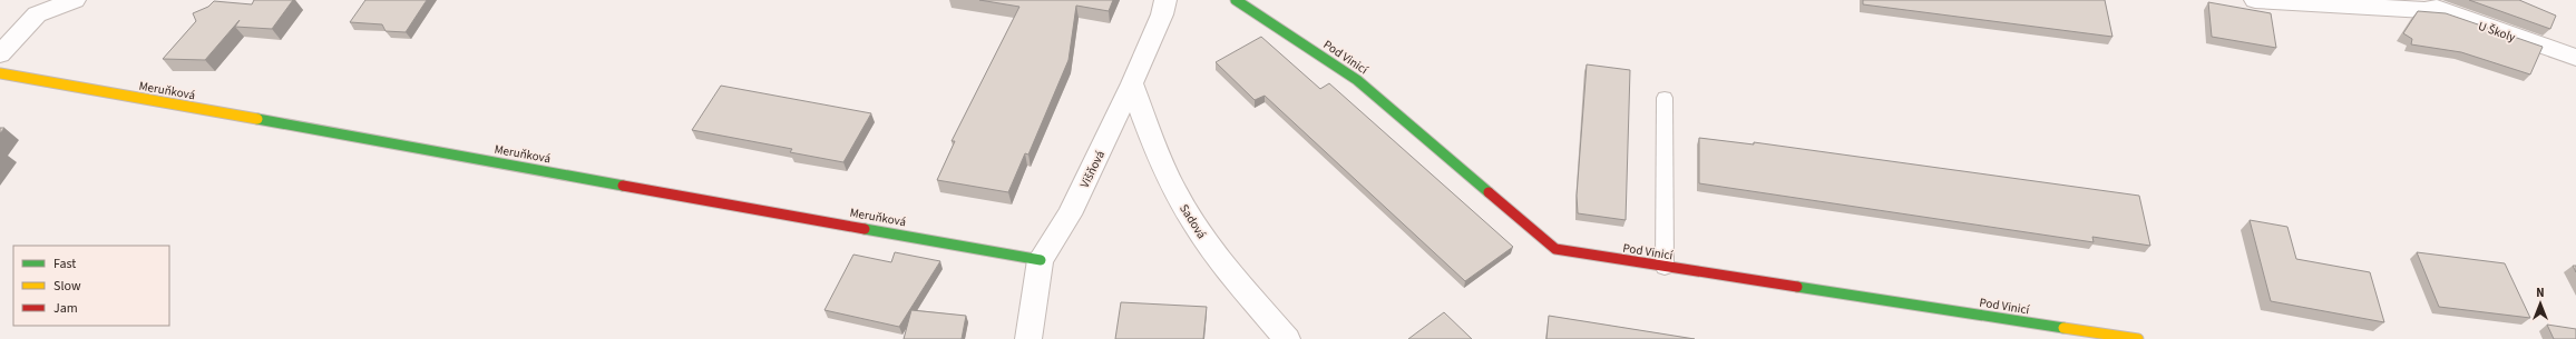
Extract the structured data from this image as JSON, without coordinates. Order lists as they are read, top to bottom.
{
  "streets": {
    "street": [
      "U Školy",
      "Pod Vinicí",
      "Meruňková",
      "Višňová",
      "Sadová"
    ]
  },
  "crossings": [
    ["Meruňková", "Višňová"],
    ["Višňová", "Sadová"]
  ],
  "legend": ["Fast", "Slow", "Jam"],
  "north": "top"
}
